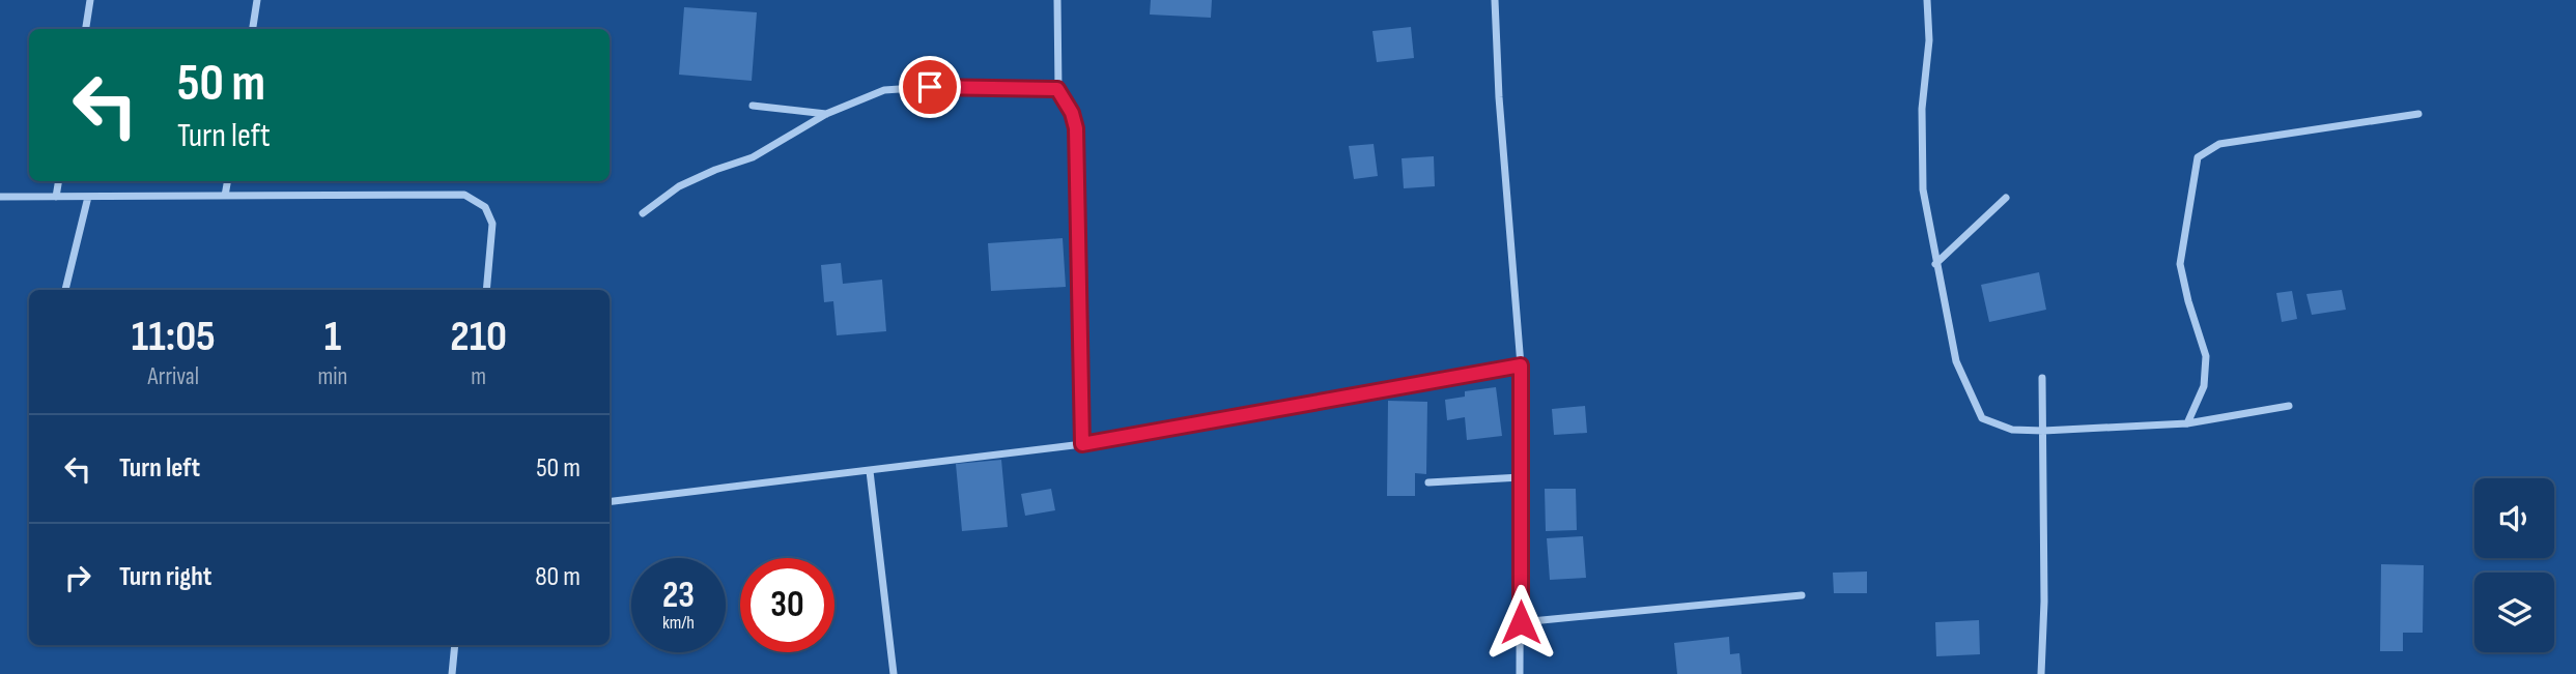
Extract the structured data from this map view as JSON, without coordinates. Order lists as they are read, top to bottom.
{
  "page": {
    "turn": ["50 m", "Turn left"],
    "eta": [
      "11:05",
      "Arrival",
      "1",
      "min",
      "210",
      "m"
    ],
    "list": [
      {
        "name": "Turn left",
        "value": "50 m"
      },
      {
        "name": "Turn right",
        "value": "80 m"
      }
    ],
    "speed": "23 km/h",
    "limit": "30"
  }
}
